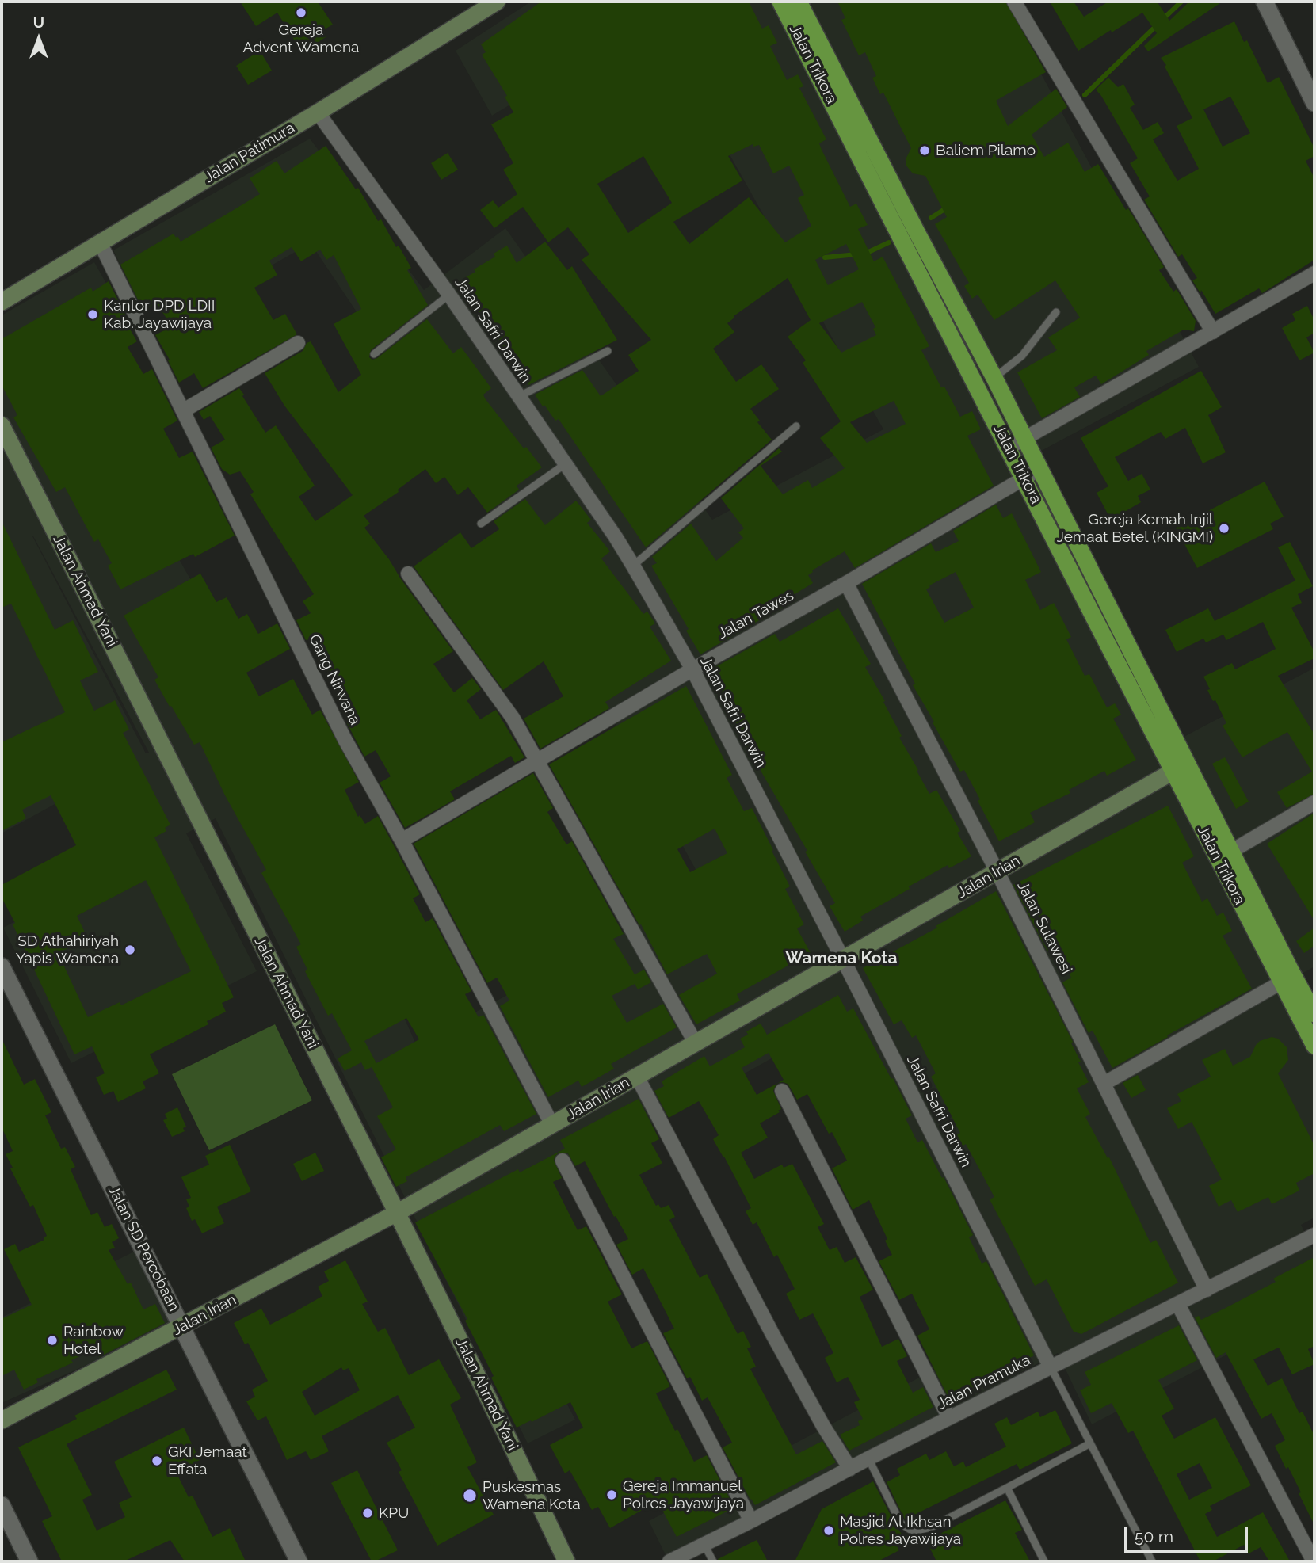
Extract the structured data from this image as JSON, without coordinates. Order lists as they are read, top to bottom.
{
  "streets": {
    "highway": ["Jalan Trikora"],
    "main road": ["Jalan Patimura", "Jalan Ahmad Yani", "Jalan Irian"],
    "street": [
      "Jalan Safri Darwin",
      "Jalan Tawes",
      "Gang Nirwana",
      "Jalan Sulawesi",
      "Jalan SD Percobaan",
      "Jalan Pramuka"
    ]
  },
  "crossings": [
    ["Jalan Trikora", "Jalan Tawes"],
    ["Jalan Trikora", "Jalan Irian"],
    ["Jalan Patimura", "Jalan Safri Darwin"],
    ["Jalan Patimura", "Gang Nirwana"],
    ["Jalan Safri Darwin", "Jalan Tawes"],
    ["Jalan Safri Darwin", "Jalan Irian"],
    ["Jalan Safri Darwin", "Jalan Pramuka"],
    ["Jalan Ahmad Yani", "Jalan Irian"],
    ["Jalan Tawes", "Gang Nirwana"],
    ["Jalan Tawes", "Jalan Sulawesi"],
    ["Gang Nirwana", "Jalan Irian"],
    ["Jalan Irian", "Jalan Sulawesi"],
    ["Jalan Irian", "Jalan SD Percobaan"],
    ["Jalan Sulawesi", "Jalan Pramuka"]
  ],
  "districts": ["Wamena Kota"],
  "places": [
    "Gereja Advent Wamena",
    "Baliem Pilamo",
    "Kantor DPD LDII Kab. Jayawijaya",
    "Gereja Kemah Injil Jemaat Betel (KINGMI)",
    "SD Athahiriyah Yapis Wamena",
    "Rainbow Hotel",
    "GKI Jemaat Effata",
    "Gereja Immanuel Polres Jayawijaya",
    "Puskesmas Wamena Kota",
    "KPU",
    "Masjid Al Ikhsan Polres Jayawijaya"
  ],
  "scale_bar": "50 m",
  "north": "top"
}
